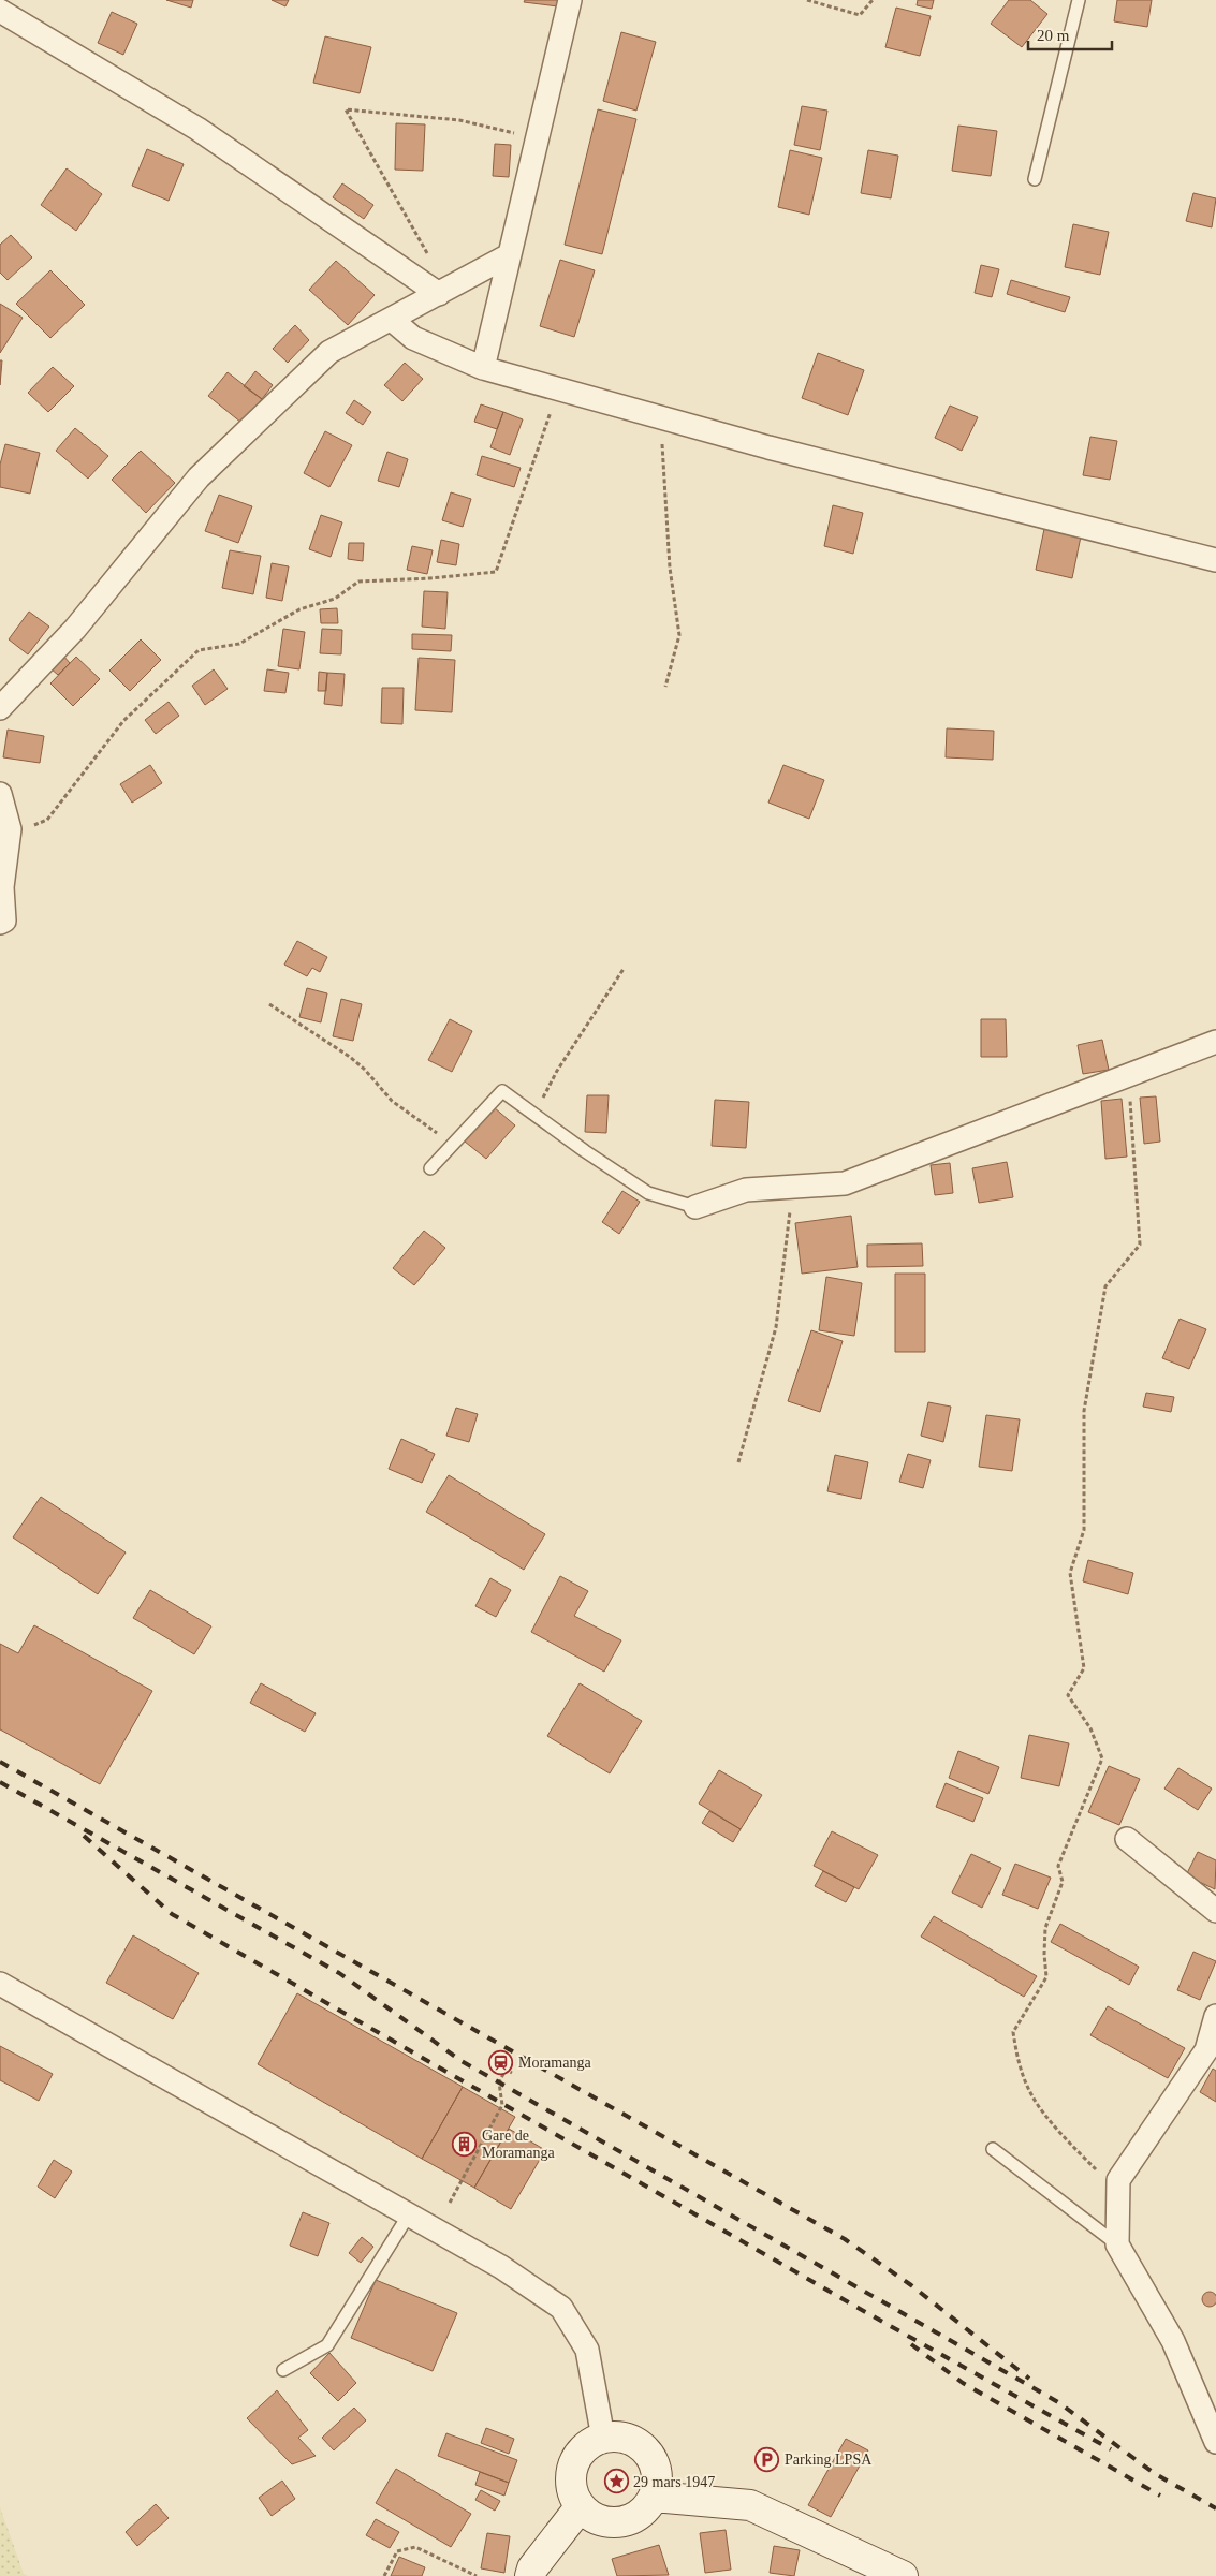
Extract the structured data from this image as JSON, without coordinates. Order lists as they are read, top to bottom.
{
  "places": {
    "station": ["Moramanga"],
    "building": ["Gare de Moramanga"],
    "parking": ["Parking LPSA"],
    "place": ["29 mars 1947"]
  },
  "scale_bar": "20 m"
}
